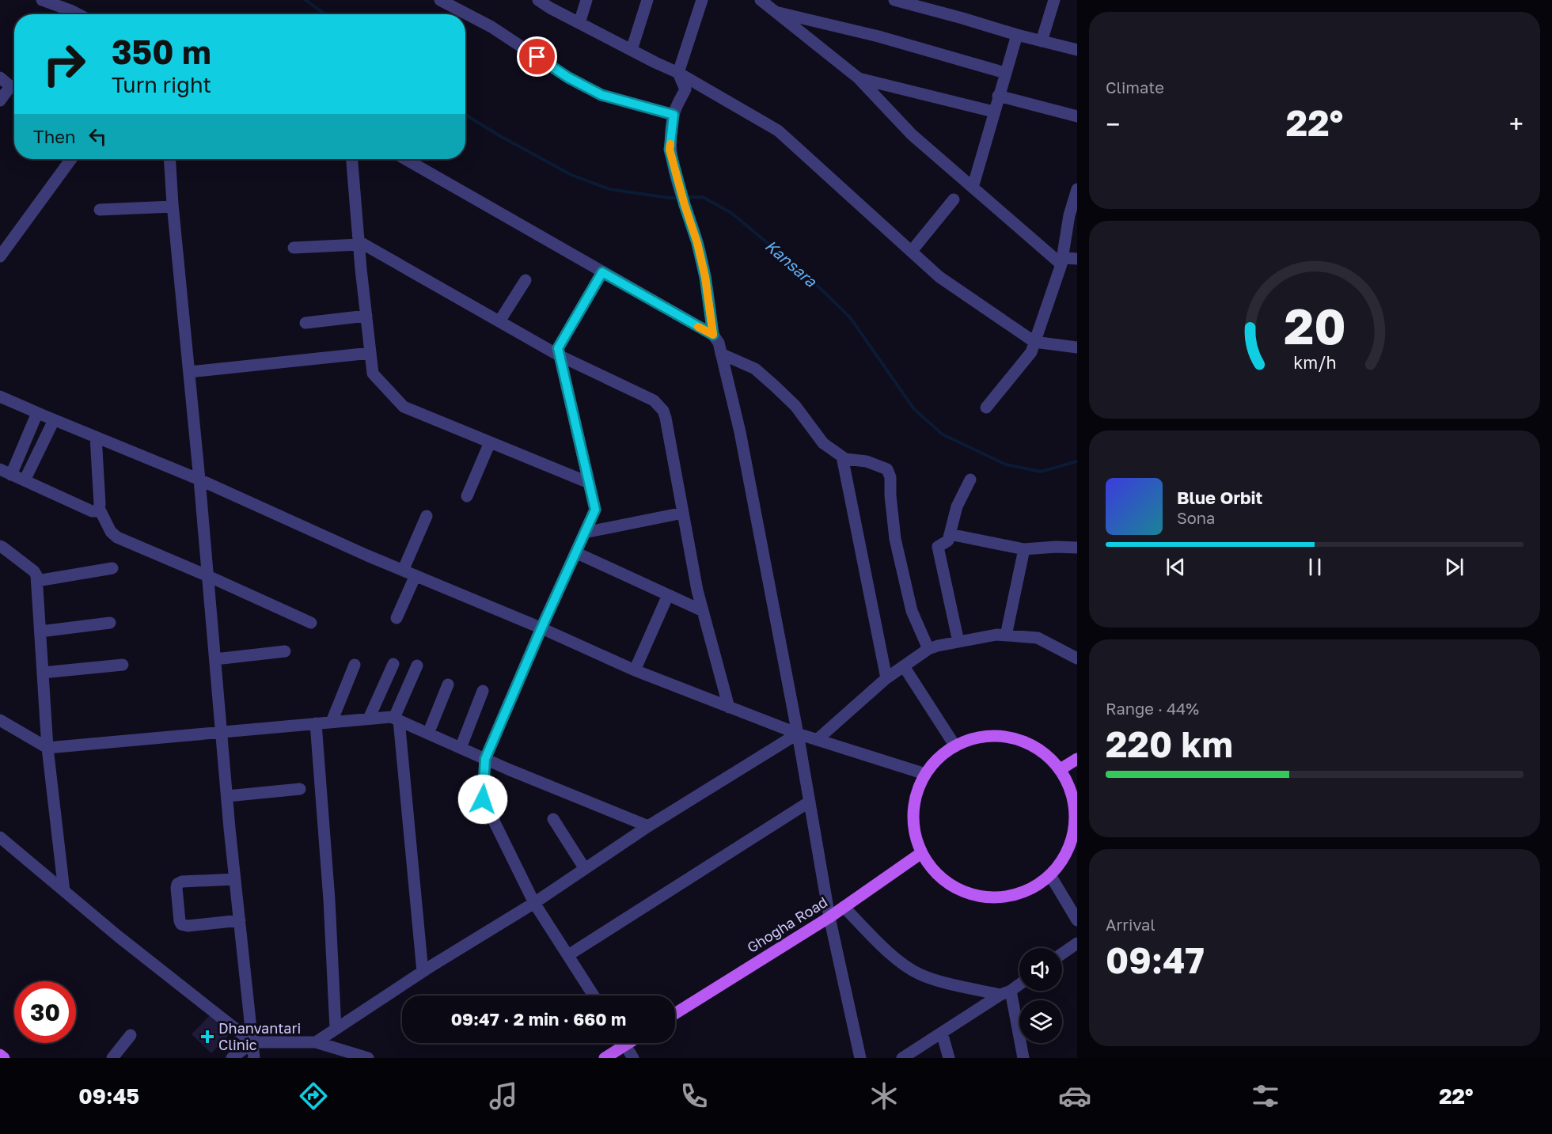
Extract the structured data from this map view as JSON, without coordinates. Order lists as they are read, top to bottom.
{
  "streets": {
    "main road": ["Ghogha Road"]
  },
  "water": ["Kansara"],
  "places": {
    "health": ["Dhanvantari Clinic"]
  },
  "page": {
    "tile": [
      "Climate",
      ["Range · 44%", "220 km"],
      ["Arrival", "09:47"]
    ],
    "turn": ["350 m", "Turn right"],
    "heat": ["−", "22°", "+"],
    "then": "Then",
    "song": ["Blue Orbit", "Sona"],
    "limit": "30",
    "trip": "09:47 · 2 min · 660 m",
    "tabs": ["09:45", "22°"],
    "gauge": ["20", "km/h"]
  }
}
